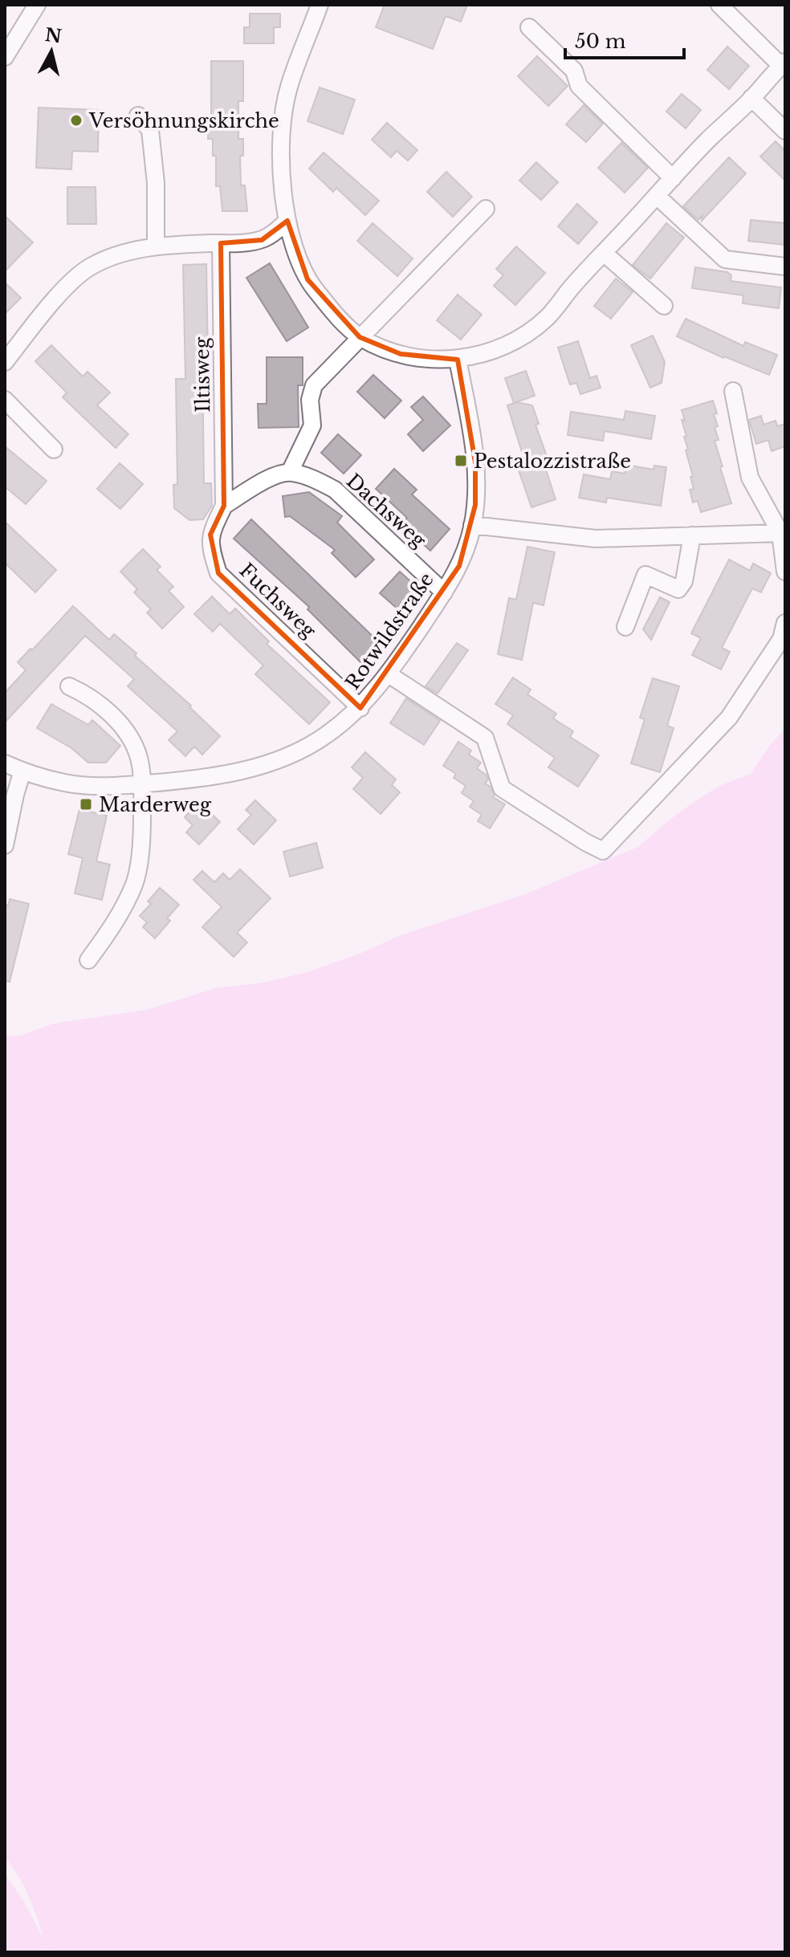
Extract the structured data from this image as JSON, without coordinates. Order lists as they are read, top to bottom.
{
  "streets": {
    "street": [
      "Iltisweg",
      "Dachsweg",
      "Fuchsweg",
      "Rotwildstraße"
    ]
  },
  "crossings": [
    ["Iltisweg", "Fuchsweg"],
    ["Dachsweg", "Rotwildstraße"],
    ["Fuchsweg", "Rotwildstraße"]
  ],
  "places": {
    "other": ["Versöhnungskirche"],
    "transit": ["Pestalozzistraße", "Marderweg"]
  },
  "scale_bar": "50 m",
  "north": "top"
}
